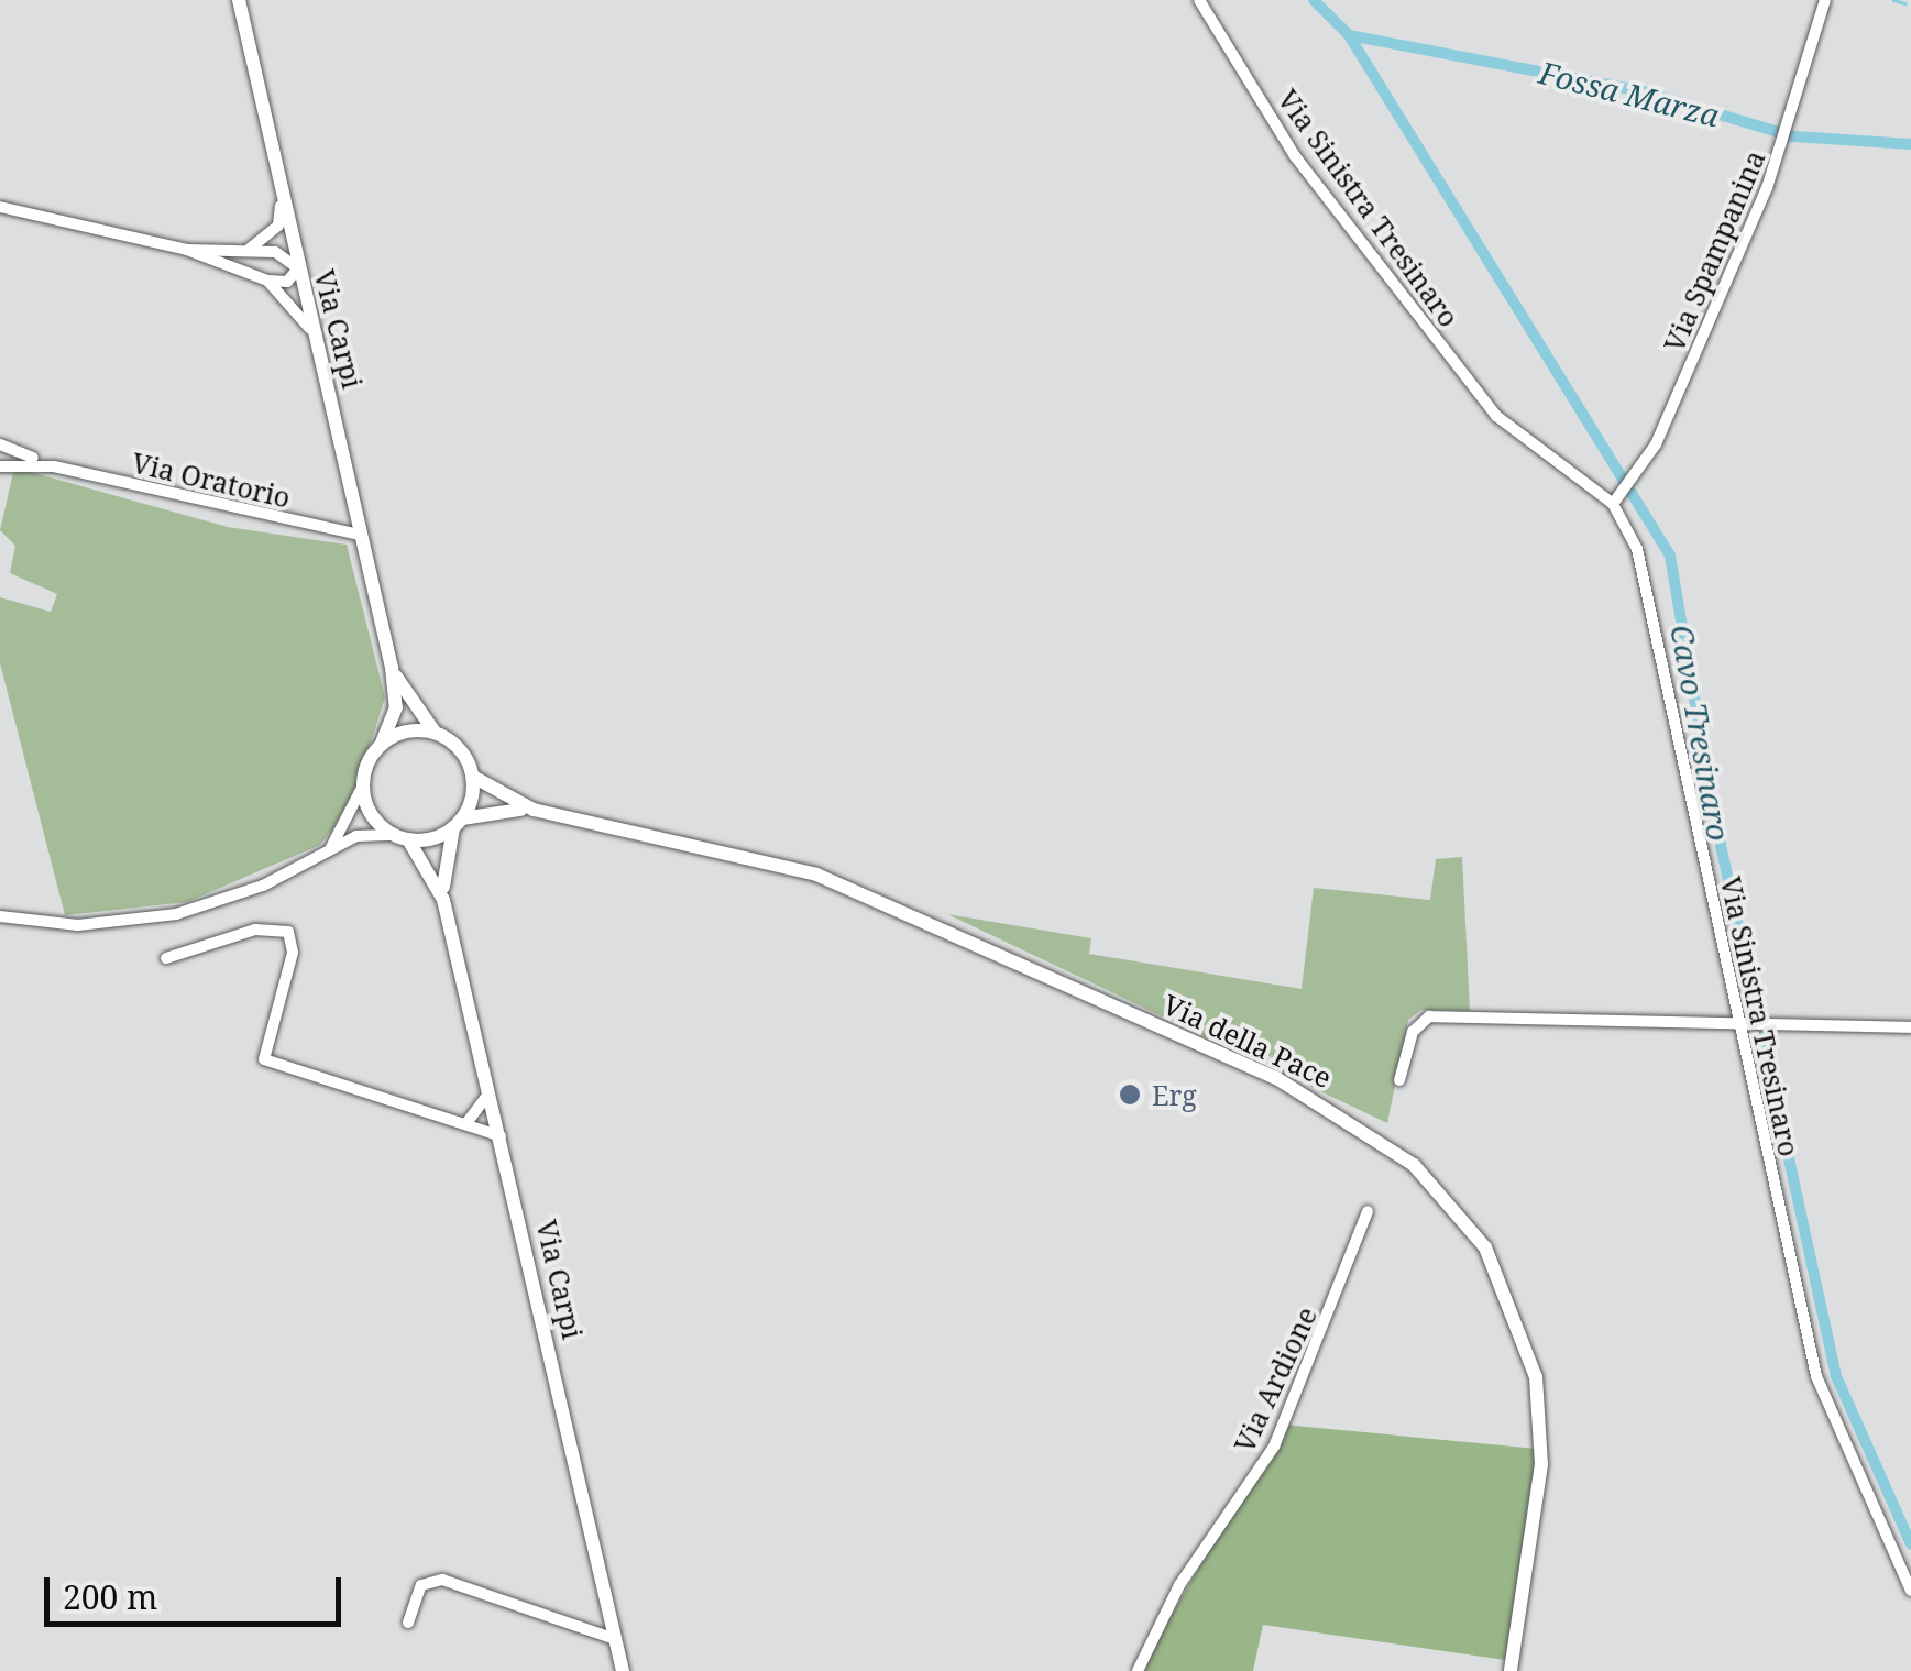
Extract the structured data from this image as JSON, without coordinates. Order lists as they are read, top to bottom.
{
  "streets": {
    "main road": ["Via Carpi", "Via della Pace"],
    "street": [
      "Via Sinistra Tresinaro",
      "Via Spampanina",
      "Via Oratorio",
      "Via Ardione"
    ]
  },
  "crossings": [
    ["Via Sinistra Tresinaro", "Via Spampanina"],
    ["Via Carpi", "Via Oratorio"],
    ["Via Carpi", "Via della Pace"]
  ],
  "water": ["Fossa Marza", "Cavo Tresinaro"],
  "places": ["Erg"],
  "scale_bar": "200 m"
}
